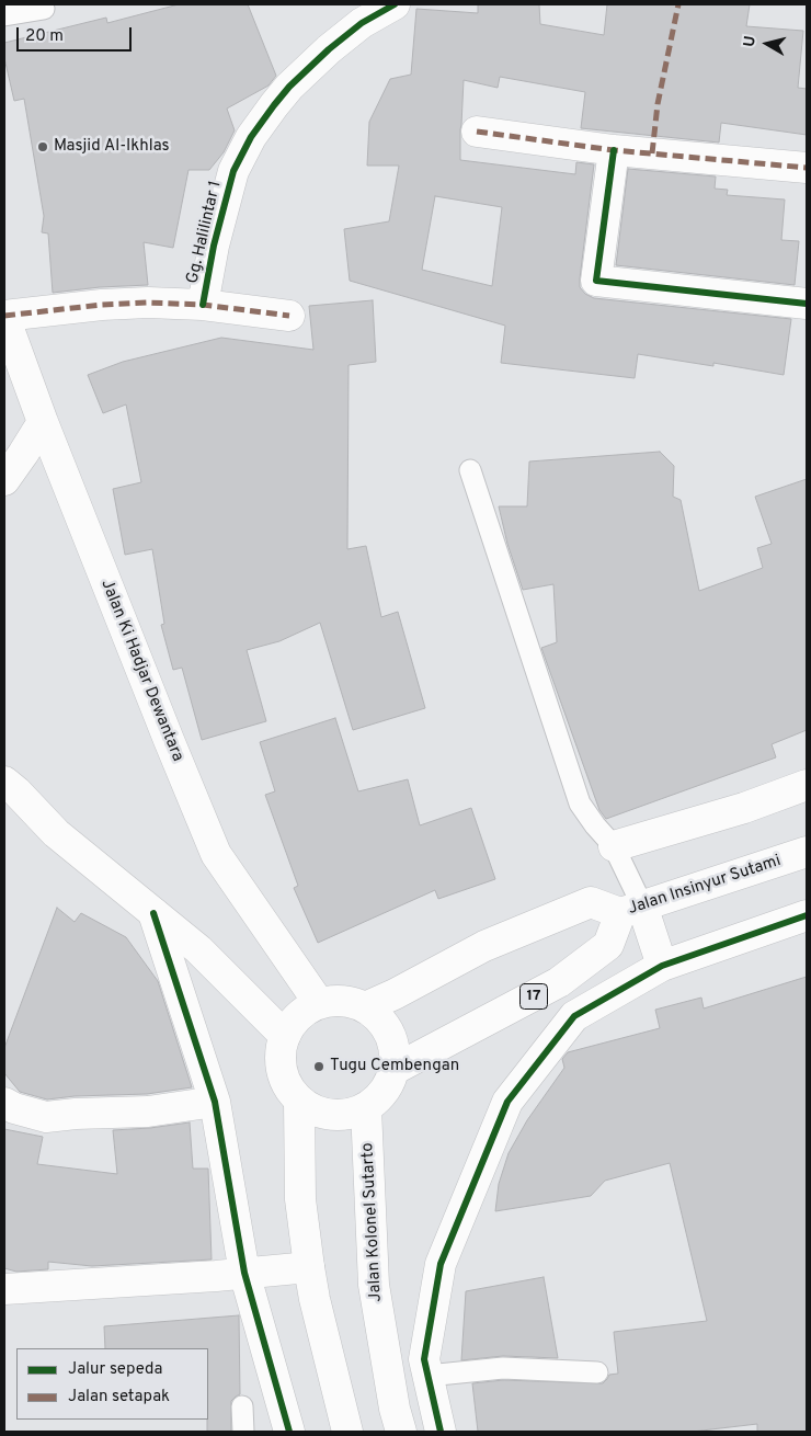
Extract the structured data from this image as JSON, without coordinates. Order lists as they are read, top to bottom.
{
  "streets": {
    "main road": [
      "Gg. Halilintar 1",
      "Jalan Ki Hadjar Dewantara",
      "Jalan Insinyur Sutami",
      "17",
      "Jalan Kolonel Sutarto"
    ]
  },
  "crossings": [
    ["Jalan Ki Hadjar Dewantara", "Jalan Insinyur Sutami"],
    ["Jalan Ki Hadjar Dewantara", "Jalan Kolonel Sutarto"],
    ["Jalan Insinyur Sutami", "Jalan Kolonel Sutarto"]
  ],
  "places": ["Masjid Al-Ikhlas", "Tugu Cembengan"],
  "legend": ["Jalur sepeda", "Jalan setapak"],
  "scale_bar": "20 m",
  "north": "left"
}
